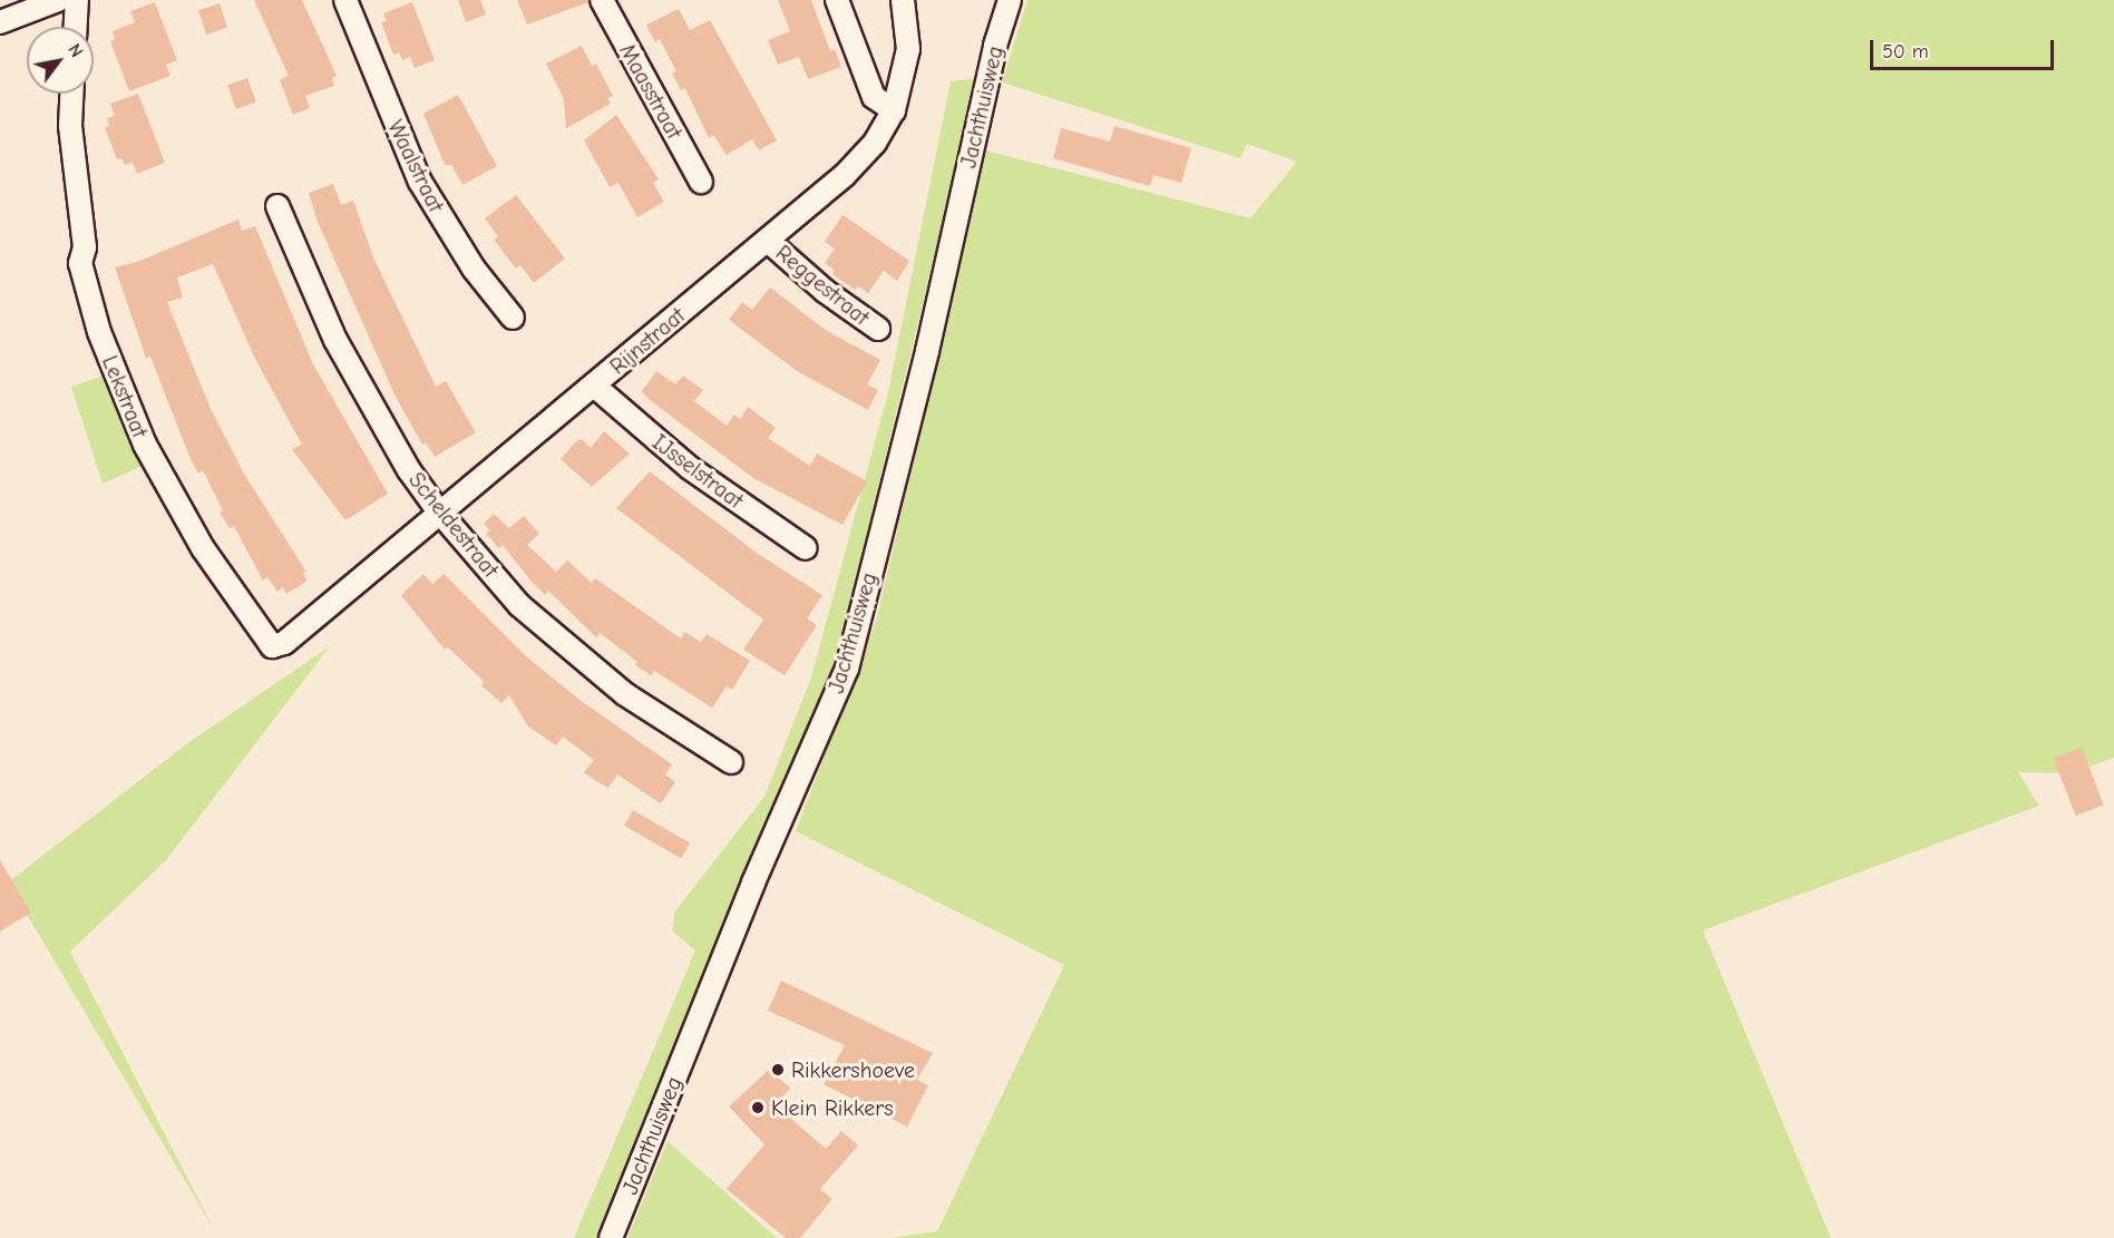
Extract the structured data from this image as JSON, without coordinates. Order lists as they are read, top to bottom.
{
  "streets": {
    "street": [
      "Maasstraat",
      "Jachthuisweg",
      "Waalstraat",
      "Reggestraat",
      "Rijnstraat",
      "Lekstraat",
      "IJsselstraat",
      "Scheldestraat"
    ]
  },
  "crossings": [
    ["Reggestraat", "Rijnstraat"],
    ["Rijnstraat", "Lekstraat"],
    ["Rijnstraat", "IJsselstraat"],
    ["Rijnstraat", "Scheldestraat"]
  ],
  "places": ["Rikkershoeve", "Klein Rikkers"],
  "scale_bar": "50 m",
  "north": "top right"
}
